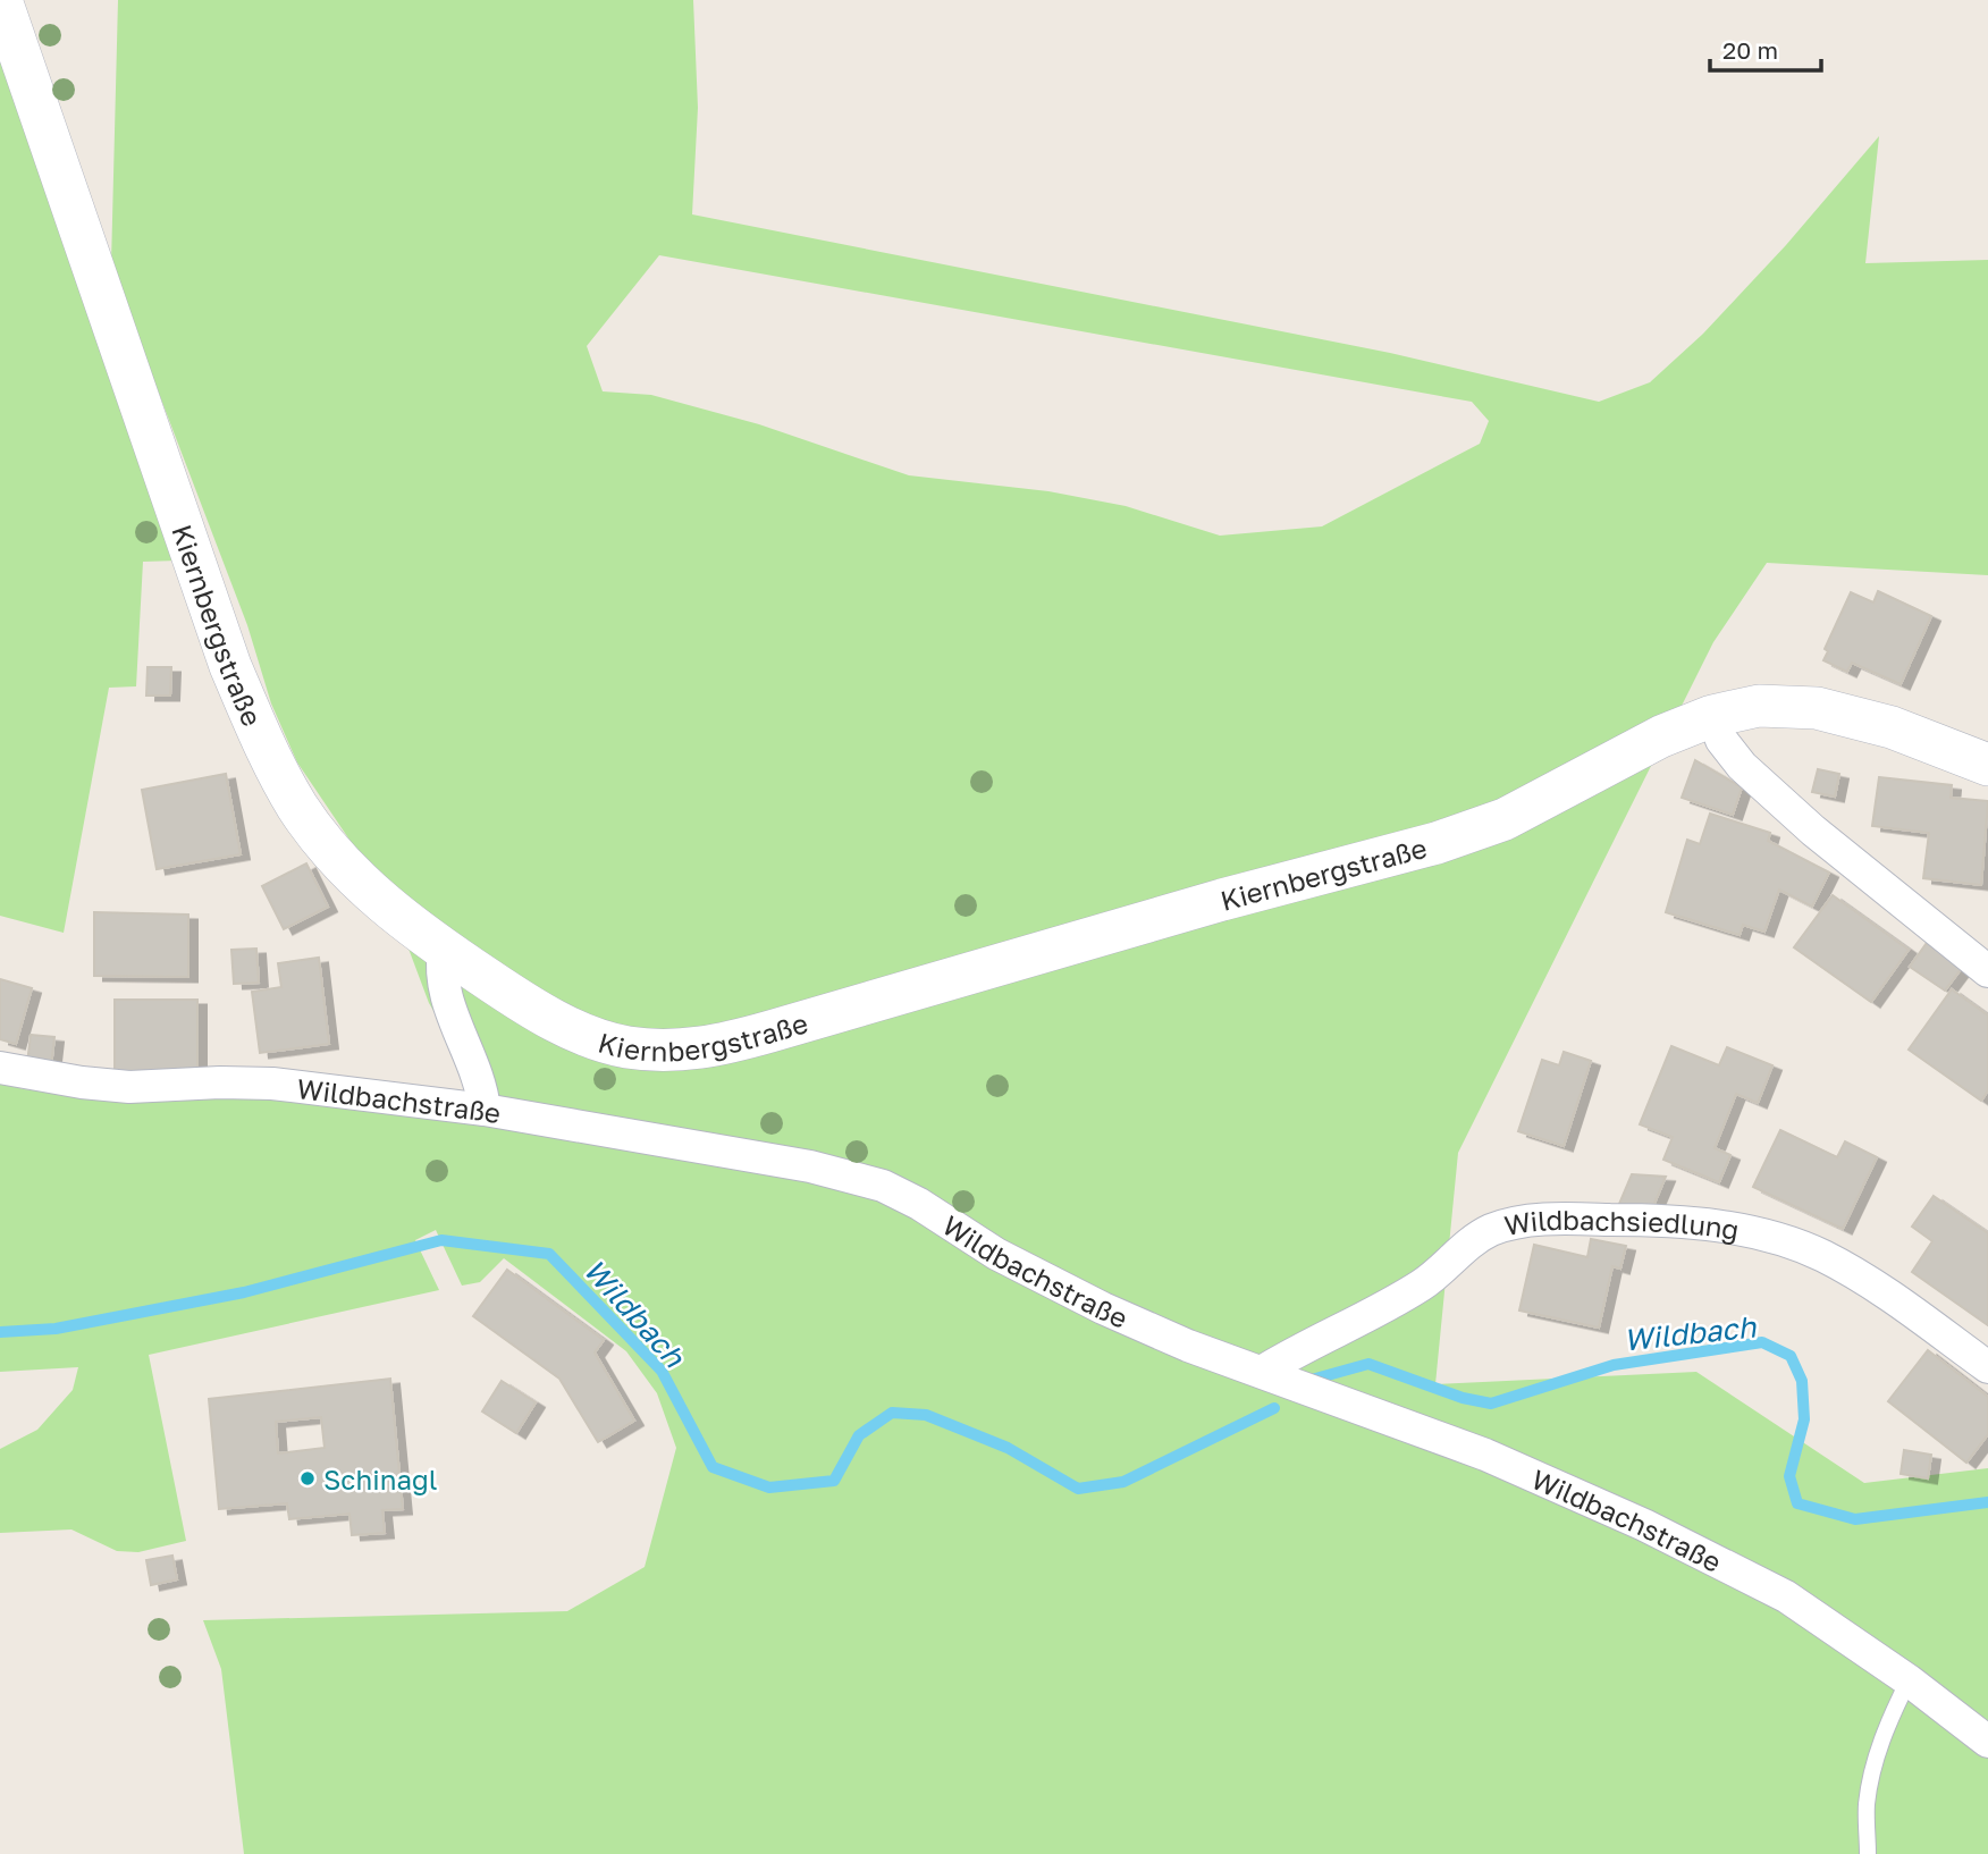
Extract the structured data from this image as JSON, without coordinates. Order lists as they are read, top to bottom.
{
  "streets": {
    "street": ["Kiernbergstraße", "Wildbachstraße", "Wildbachsiedlung"]
  },
  "crossings": [
    ["Wildbachstraße", "Wildbachsiedlung"]
  ],
  "water": ["Wildbach"],
  "places": ["Schinagl"],
  "scale_bar": "20 m"
}
